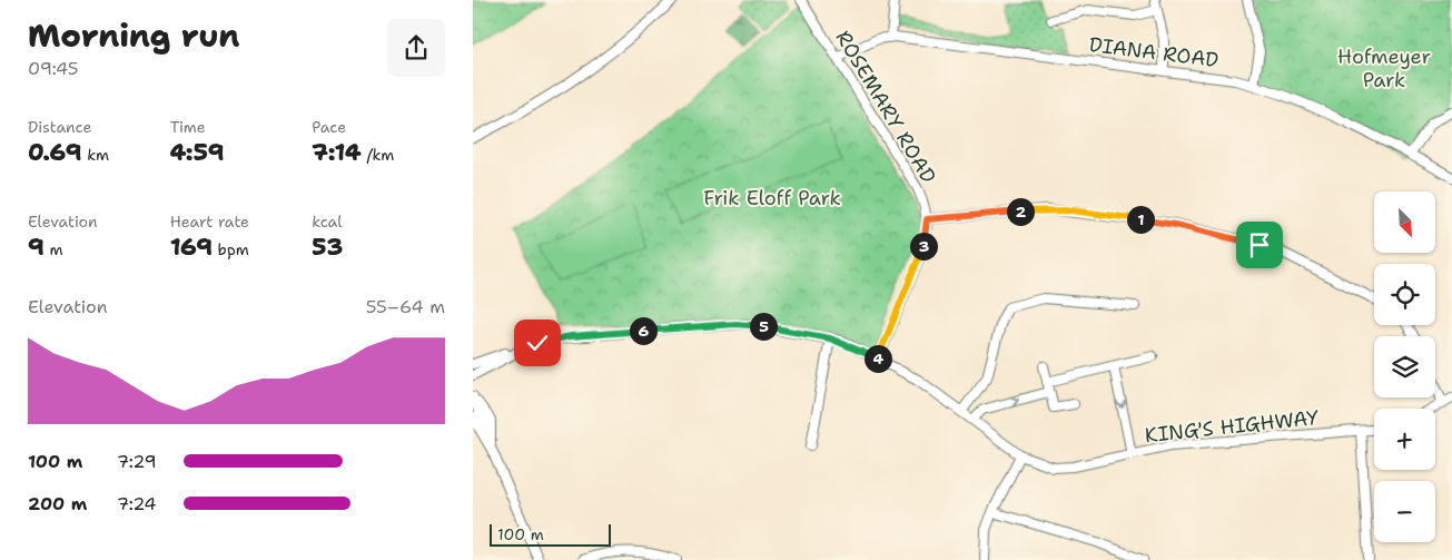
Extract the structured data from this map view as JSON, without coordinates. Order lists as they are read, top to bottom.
{
  "streets": {
    "street": ["DIANA ROAD", "ROSEMARY ROAD", "KING'S HIGHWAY"]
  },
  "crossings": [
    ["DIANA ROAD", "ROSEMARY ROAD"],
    ["ROSEMARY ROAD", "KING'S HIGHWAY"]
  ],
  "parks": ["Hofmeyer Park", "Frik Eloff Park"],
  "scale_bar": "100 m",
  "north": "bottom right",
  "page": {
    "heading": ["Morning run", "09:45"],
    "stats": [
      ["Distance", "0.69 km"],
      ["Time", "4:59"],
      ["Pace", "7:14 /km"],
      ["Elevation", "9 m"],
      ["Heart rate", "169 bpm"],
      ["kcal", "53"]
    ],
    "map_buttons": ["+", "−"],
    "pins": [
      "2",
      "1",
      "3",
      "5",
      "6",
      "4"
    ],
    "chart": ["Elevation", "55–64 m"],
    "list": [
      {
        "name": "100 m",
        "note": "7:29"
      },
      {
        "name": "200 m",
        "note": "7:24"
      }
    ],
    "scale": "100 m"
  }
}
